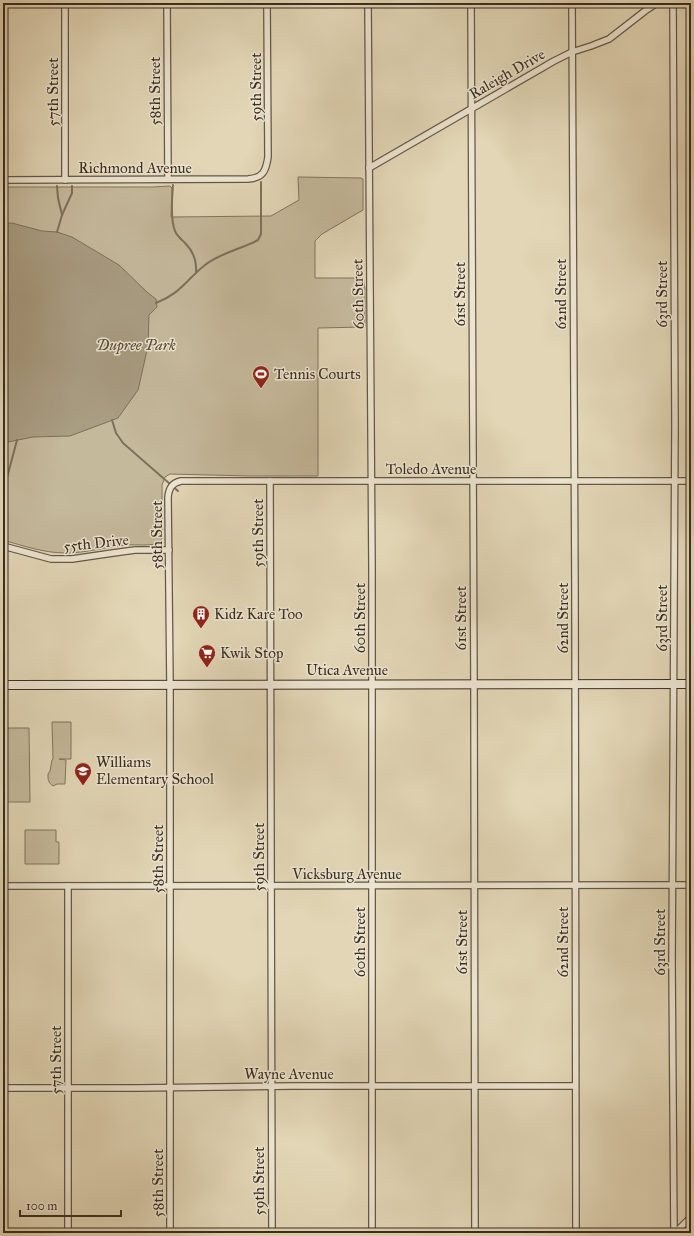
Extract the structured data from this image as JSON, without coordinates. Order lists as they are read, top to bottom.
{
  "streets": {
    "street": [
      "Raleigh Drive",
      "59th Street",
      "58th Street",
      "57th Street",
      "Richmond Avenue",
      "60th Street",
      "61st Street",
      "62nd Street",
      "63rd Street",
      "Toledo Avenue",
      "55th Drive",
      "Utica Avenue",
      "Vicksburg Avenue",
      "Wayne Avenue"
    ]
  },
  "crossings": [
    ["Raleigh Drive", "60th Street"],
    ["Raleigh Drive", "61st Street"],
    ["Raleigh Drive", "62nd Street"],
    ["59th Street", "Richmond Avenue"],
    ["59th Street", "Toledo Avenue"],
    ["59th Street", "Utica Avenue"],
    ["59th Street", "Vicksburg Avenue"],
    ["59th Street", "Wayne Avenue"],
    ["58th Street", "Richmond Avenue"],
    ["58th Street", "Toledo Avenue"],
    ["58th Street", "55th Drive"],
    ["58th Street", "Utica Avenue"],
    ["58th Street", "Vicksburg Avenue"],
    ["58th Street", "Wayne Avenue"],
    ["57th Street", "Richmond Avenue"],
    ["57th Street", "Vicksburg Avenue"],
    ["57th Street", "Wayne Avenue"],
    ["60th Street", "Toledo Avenue"],
    ["60th Street", "Utica Avenue"],
    ["60th Street", "Vicksburg Avenue"],
    ["60th Street", "Wayne Avenue"],
    ["61st Street", "Toledo Avenue"],
    ["61st Street", "Utica Avenue"],
    ["61st Street", "Vicksburg Avenue"],
    ["61st Street", "Wayne Avenue"],
    ["62nd Street", "Toledo Avenue"],
    ["62nd Street", "Utica Avenue"],
    ["62nd Street", "Vicksburg Avenue"],
    ["62nd Street", "Wayne Avenue"],
    ["63rd Street", "Toledo Avenue"],
    ["63rd Street", "Utica Avenue"],
    ["63rd Street", "Vicksburg Avenue"]
  ],
  "parks": ["Dupree Park"],
  "places": {
    "sports": ["Tennis Courts"],
    "building": ["Kidz Kare Too"],
    "supermarket": ["Kwik Stop"],
    "school or university": ["Williams Elementary School"]
  },
  "scale_bar": "100 m"
}
